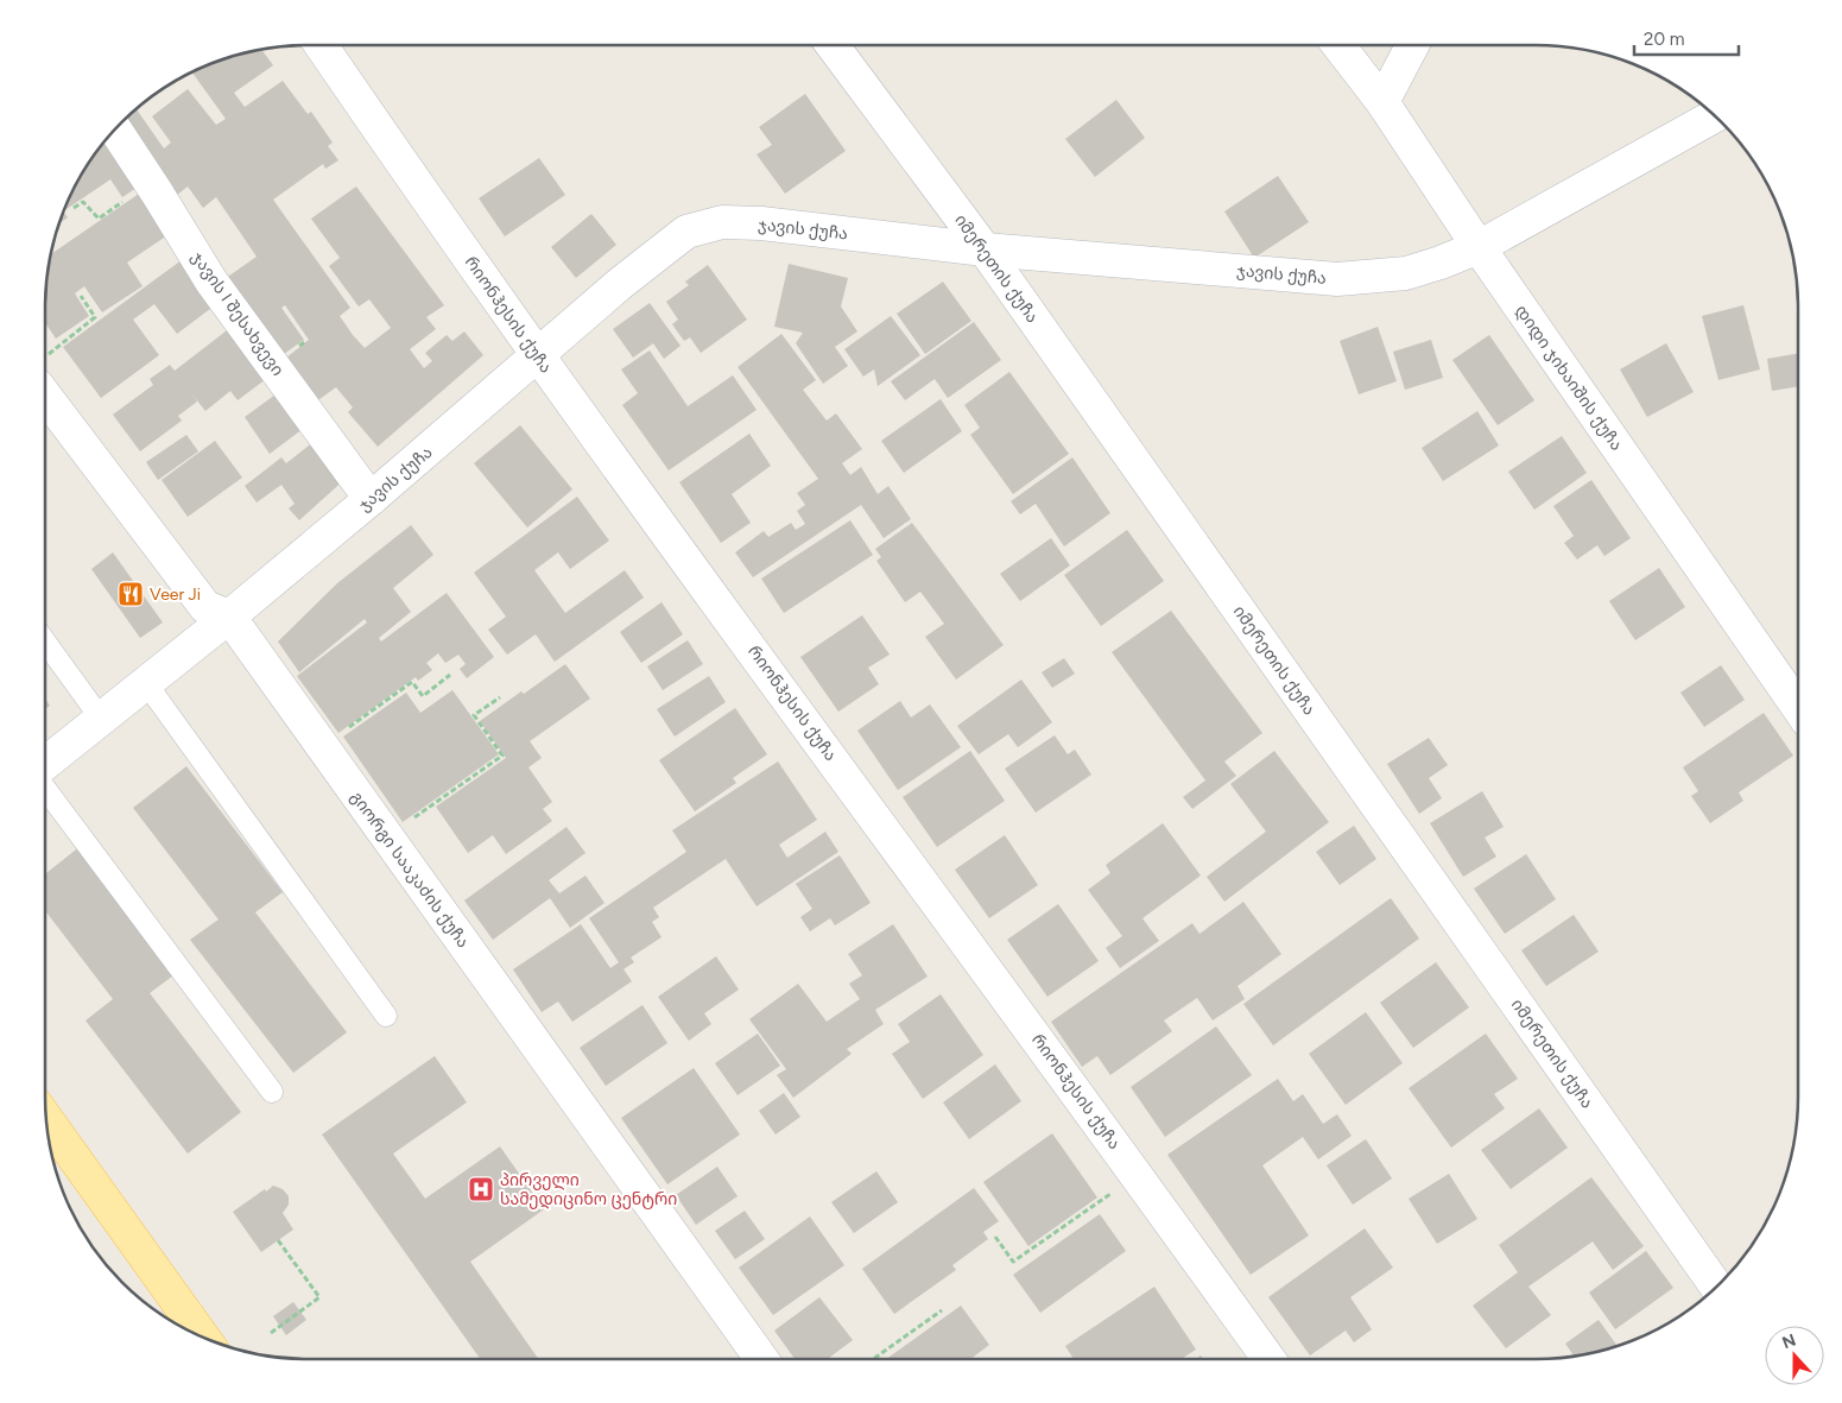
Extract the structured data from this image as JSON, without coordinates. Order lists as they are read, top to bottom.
{
  "streets": {
    "street": [
      "ჯავის ქუჩა",
      "იმერეთის ქუჩა",
      "ჯავის I შესახვევი",
      "რიონჰესის ქუჩა",
      "დიდი ჯიხაიშის ქუჩა",
      "გიორგი სააკაძის ქუჩა"
    ]
  },
  "crossings": [
    ["ჯავის ქუჩა", "იმერეთის ქუჩა"],
    ["ჯავის ქუჩა", "ჯავის I შესახვევი"],
    ["ჯავის ქუჩა", "რიონჰესის ქუჩა"],
    ["ჯავის ქუჩა", "დიდი ჯიხაიშის ქუჩა"],
    ["ჯავის ქუჩა", "გიორგი სააკაძის ქუჩა"]
  ],
  "places": {
    "restaurant": ["Veer Ji"],
    "hospital": ["პირველი სამედიცინო ცენტრი"]
  },
  "scale_bar": "20 m",
  "north": "top"
}
